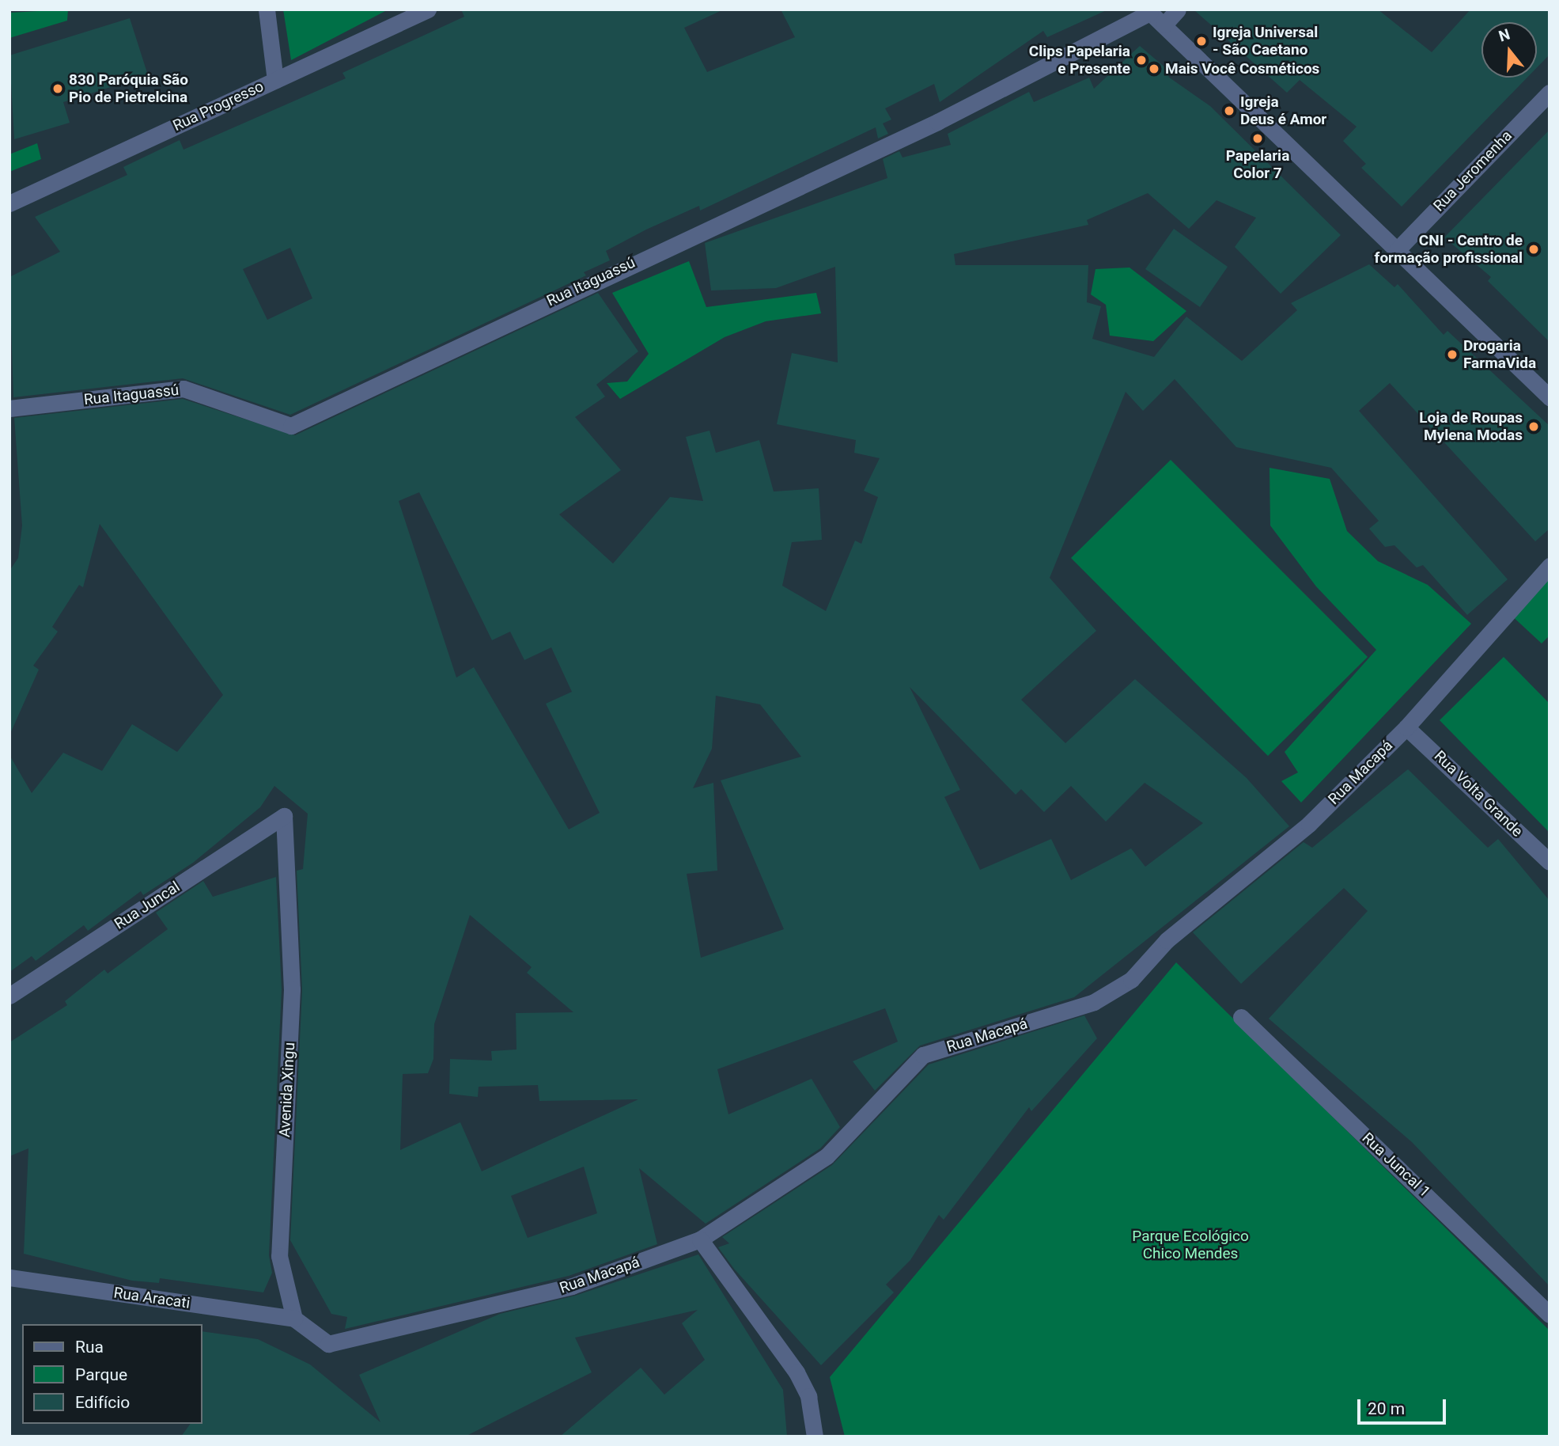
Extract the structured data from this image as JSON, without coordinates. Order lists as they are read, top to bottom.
{
  "streets": {
    "street": [
      "Rua Progresso",
      "Rua Jeromenha",
      "Rua Itaguassú",
      "Rua Macapá",
      "Rua Volta Grande",
      "Rua Juncal",
      "Avenida Xingu",
      "Rua Juncal 1",
      "Rua Aracati"
    ]
  },
  "crossings": [
    ["Rua Macapá", "Rua Volta Grande"],
    ["Rua Macapá", "Avenida Xingu"],
    ["Rua Macapá", "Rua Aracati"],
    ["Rua Juncal", "Avenida Xingu"],
    ["Avenida Xingu", "Rua Aracati"]
  ],
  "parks": ["Parque Ecológico Chico Mendes"],
  "places": [
    "Igreja Universal - São Caetano",
    "Clips Papelaria e Presente",
    "Mais Você Cosméticos",
    "830 Paróquia São Pio de Pietrelcina",
    "Igreja Deus é Amor",
    "Papelaria Color 7",
    "CNI - Centro de formação profissional",
    "Drogaria FarmaVida",
    "Loja de Roupas Mylena Modas"
  ],
  "legend": ["Rua", "Parque", "Edifício"],
  "scale_bar": "20 m",
  "north": "top"
}
